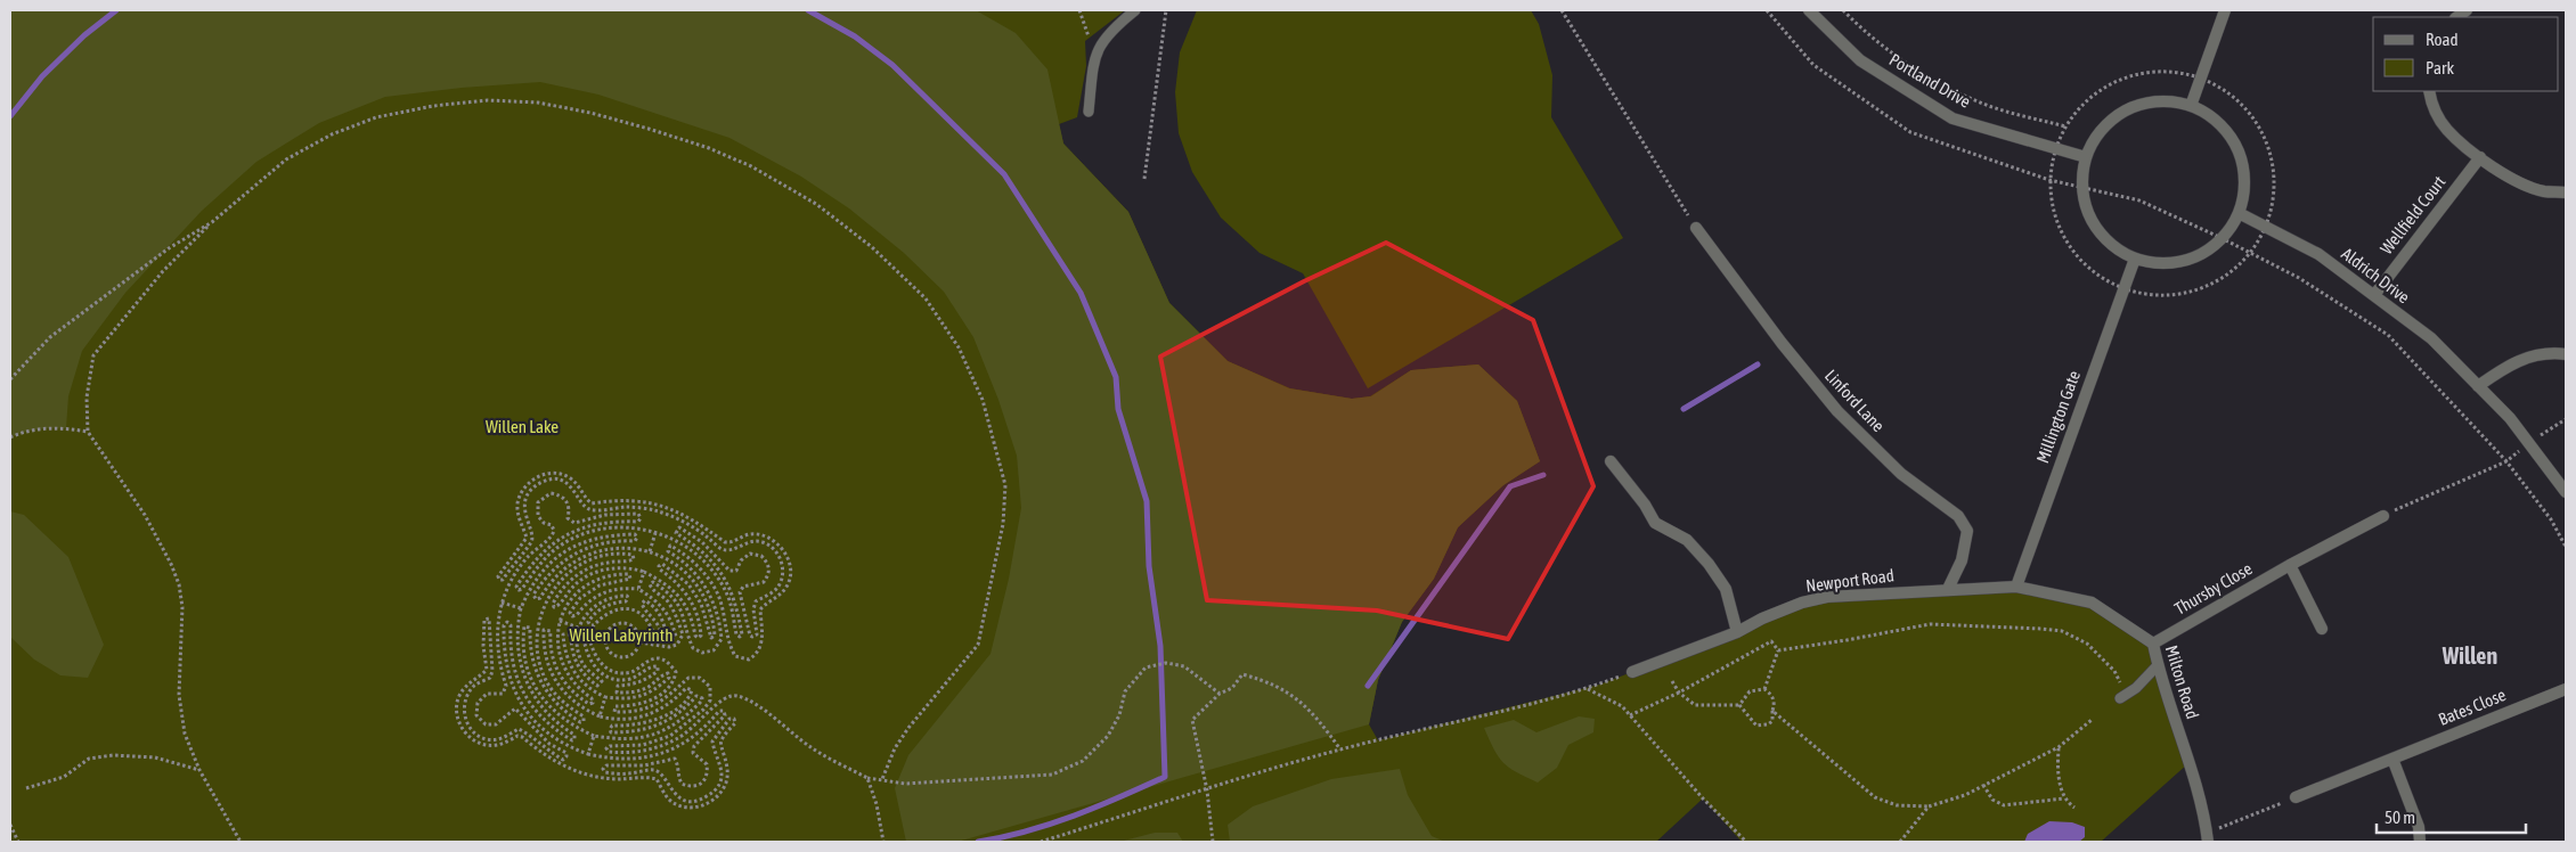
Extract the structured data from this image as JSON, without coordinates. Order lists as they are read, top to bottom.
{
  "streets": {
    "street": [
      "Portland Drive",
      "Wellfield Court",
      "Aldrich Drive",
      "Linford Lane",
      "Millington Gate",
      "Newport Road",
      "Thursby Close",
      "Milton Road",
      "Bates Close"
    ]
  },
  "crossings": [
    ["Wellfield Court", "Aldrich Drive"],
    ["Linford Lane", "Newport Road"],
    ["Millington Gate", "Newport Road"],
    ["Millington Gate", "Milton Road"],
    ["Newport Road", "Milton Road"],
    ["Thursby Close", "Milton Road"]
  ],
  "districts": ["Willen"],
  "parks": ["Willen Lake", "Willen Labyrinth"],
  "legend": ["Road", "Park"],
  "scale_bar": "50 m"
}
